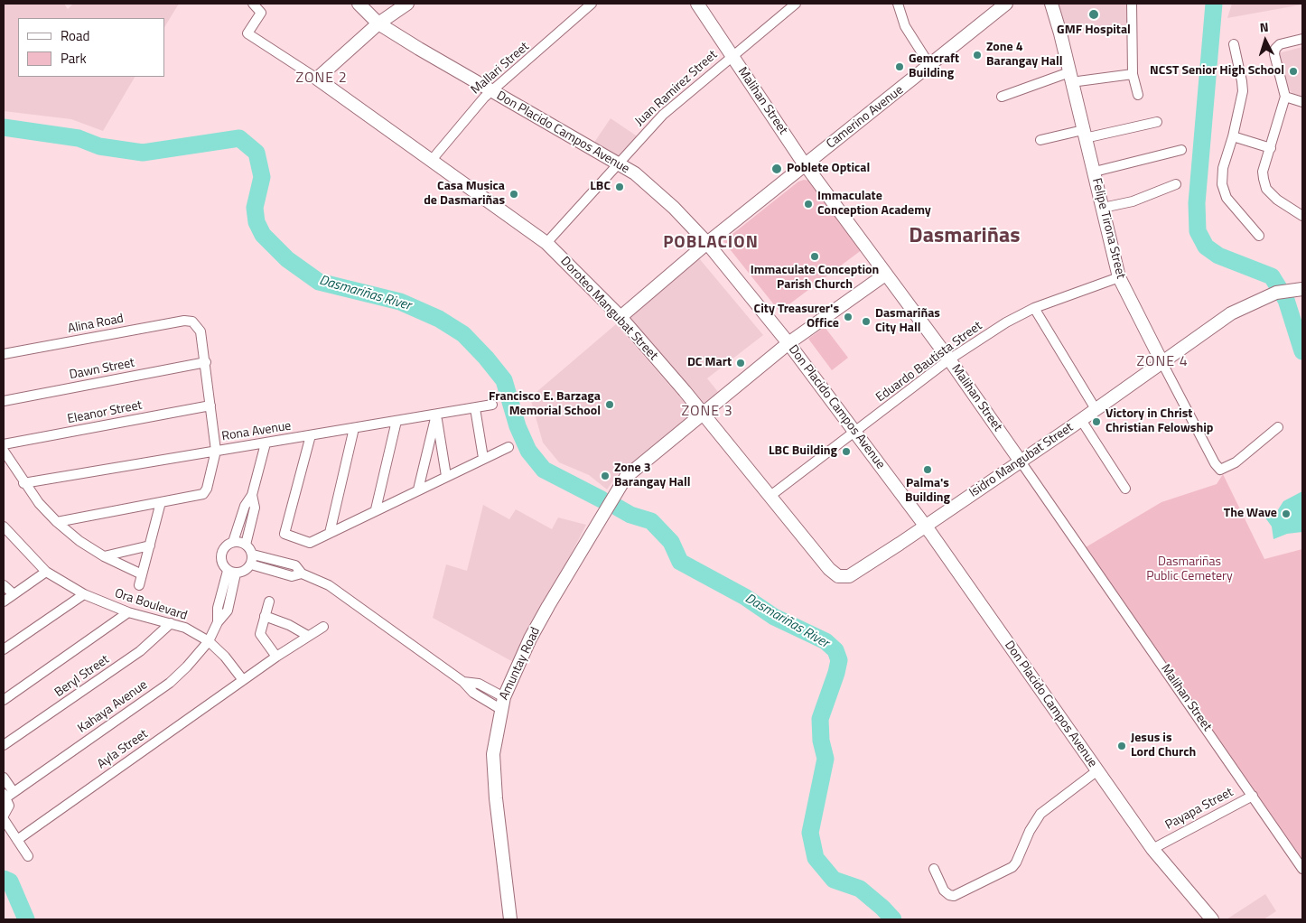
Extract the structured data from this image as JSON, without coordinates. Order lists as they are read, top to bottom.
{
  "streets": {
    "street": [
      "Mallari Street",
      "Juan Ramirez Street",
      "Malihan Street",
      "Camerino Avenue",
      "Don Placido Campos Avenue",
      "Felipe Tirona Street",
      "Doroteo Mangubat Street",
      "Alina Road",
      "Eduardo Bautista Street",
      "Dawn Street",
      "Eleanor Street",
      "Rona Avenue",
      "Isidro Mangubat Street",
      "Ora Boulevard",
      "Amuntay Road",
      "Beryl Street",
      "Kahaya Avenue",
      "Ayla Street",
      "Payapa Street"
    ]
  },
  "crossings": [
    ["Mallari Street", "Don Placido Campos Avenue"],
    ["Mallari Street", "Doroteo Mangubat Street"],
    ["Juan Ramirez Street", "Malihan Street"],
    ["Juan Ramirez Street", "Don Placido Campos Avenue"],
    ["Juan Ramirez Street", "Doroteo Mangubat Street"],
    ["Malihan Street", "Camerino Avenue"],
    ["Malihan Street", "Eduardo Bautista Street"],
    ["Malihan Street", "Isidro Mangubat Street"],
    ["Malihan Street", "Amuntay Road"],
    ["Malihan Street", "Payapa Street"],
    ["Camerino Avenue", "Don Placido Campos Avenue"],
    ["Camerino Avenue", "Doroteo Mangubat Street"],
    ["Don Placido Campos Avenue", "Doroteo Mangubat Street"],
    ["Don Placido Campos Avenue", "Eduardo Bautista Street"],
    ["Don Placido Campos Avenue", "Isidro Mangubat Street"],
    ["Don Placido Campos Avenue", "Amuntay Road"],
    ["Don Placido Campos Avenue", "Payapa Street"],
    ["Felipe Tirona Street", "Eduardo Bautista Street"],
    ["Felipe Tirona Street", "Isidro Mangubat Street"],
    ["Doroteo Mangubat Street", "Eduardo Bautista Street"],
    ["Doroteo Mangubat Street", "Isidro Mangubat Street"],
    ["Doroteo Mangubat Street", "Amuntay Road"],
    ["Alina Road", "Dawn Street"],
    ["Ora Boulevard", "Beryl Street"],
    ["Ora Boulevard", "Kahaya Avenue"],
    ["Ora Boulevard", "Ayla Street"]
  ],
  "districts": [
    "ZONE 2",
    "Dasmariñas",
    "POBLACION",
    "ZONE 4",
    "ZONE 3"
  ],
  "water": ["Dasmariñas River"],
  "parks": ["Dasmariñas Public Cemetery"],
  "places": [
    "GMF Hospital",
    "Zone 4 Barangay Hall",
    "Gemcraft Building",
    "NCST Senior High School",
    "Poblete Optical",
    "LBC",
    "Casa Musica de Dasmariñas",
    "Immaculate Conception Academy",
    "Immaculate Conception Parish Church",
    "City Treasurer's Office",
    "Dasmariñas City Hall",
    "DC Mart",
    "Francisco E. Barzaga Memorial School",
    "Victory in Christ Christian Felowship",
    "LBC Building",
    "Palma's Building",
    "Zone 3 Barangay Hall",
    "The Wave",
    "Jesus is Lord Church"
  ],
  "legend": ["Road", "Park"],
  "north": "top"
}
